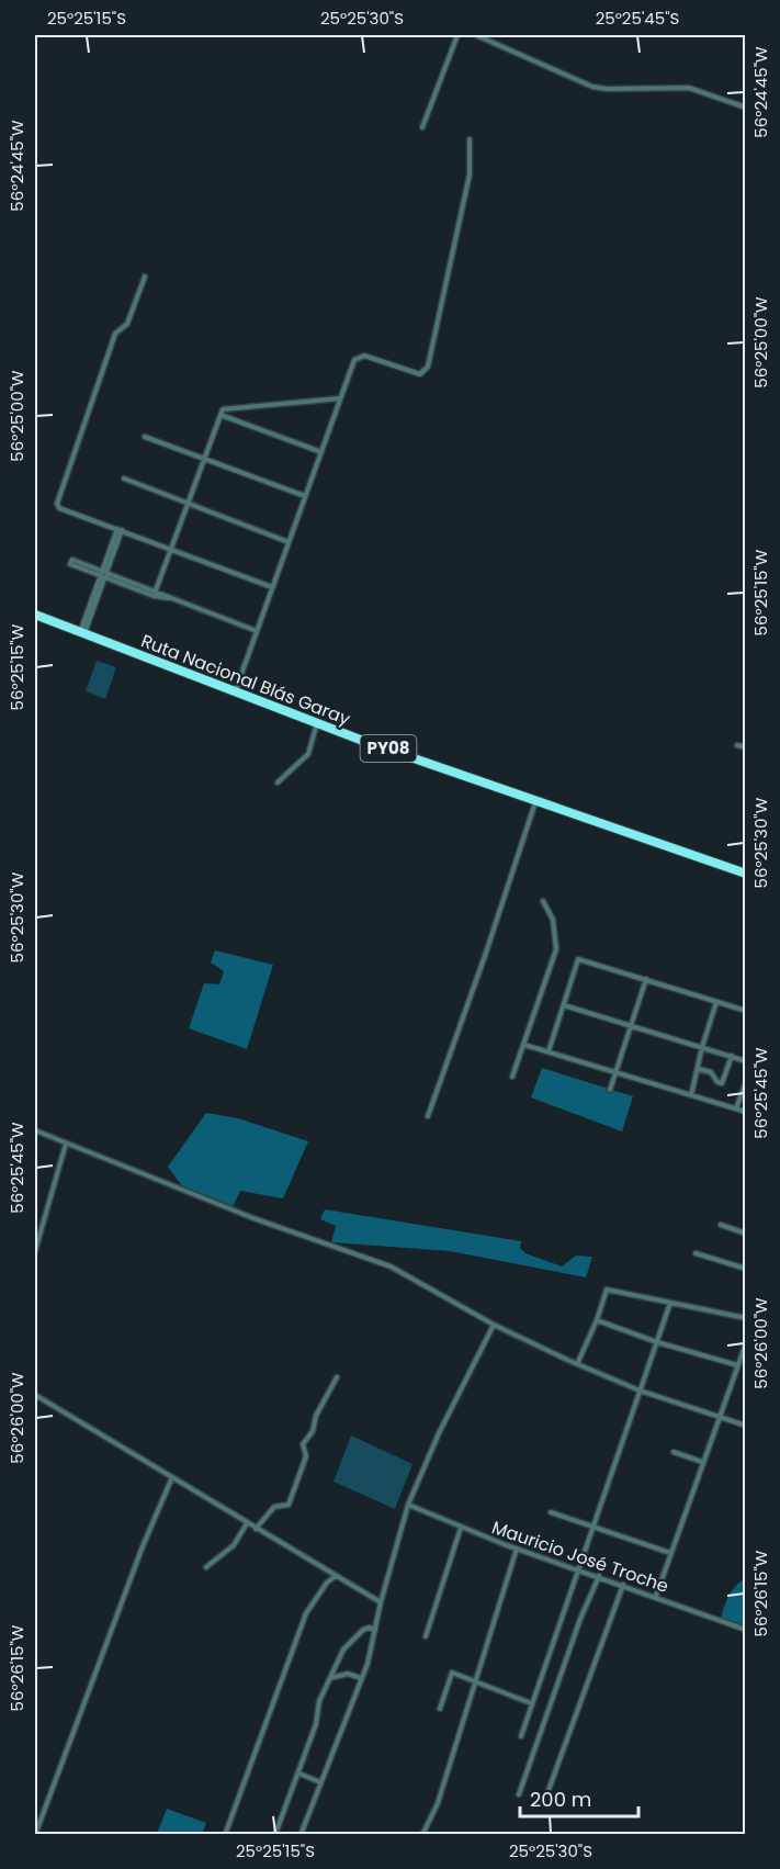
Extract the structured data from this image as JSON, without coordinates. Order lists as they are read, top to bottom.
{
  "streets": {
    "highway": ["Ruta Nacional Blás Garay", "PY08"],
    "street": ["Mauricio José Troche"]
  },
  "scale_bar": "200 m",
  "coordinates": [
    "25°25'15\"S",
    "25°25'30\"S",
    "25°25'45\"S",
    "56°24'45\"W",
    "56°25'00\"W",
    "56°25'15\"W",
    "56°25'30\"W",
    "56°25'45\"W",
    "56°26'00\"W",
    "56°26'15\"W"
  ]
}
